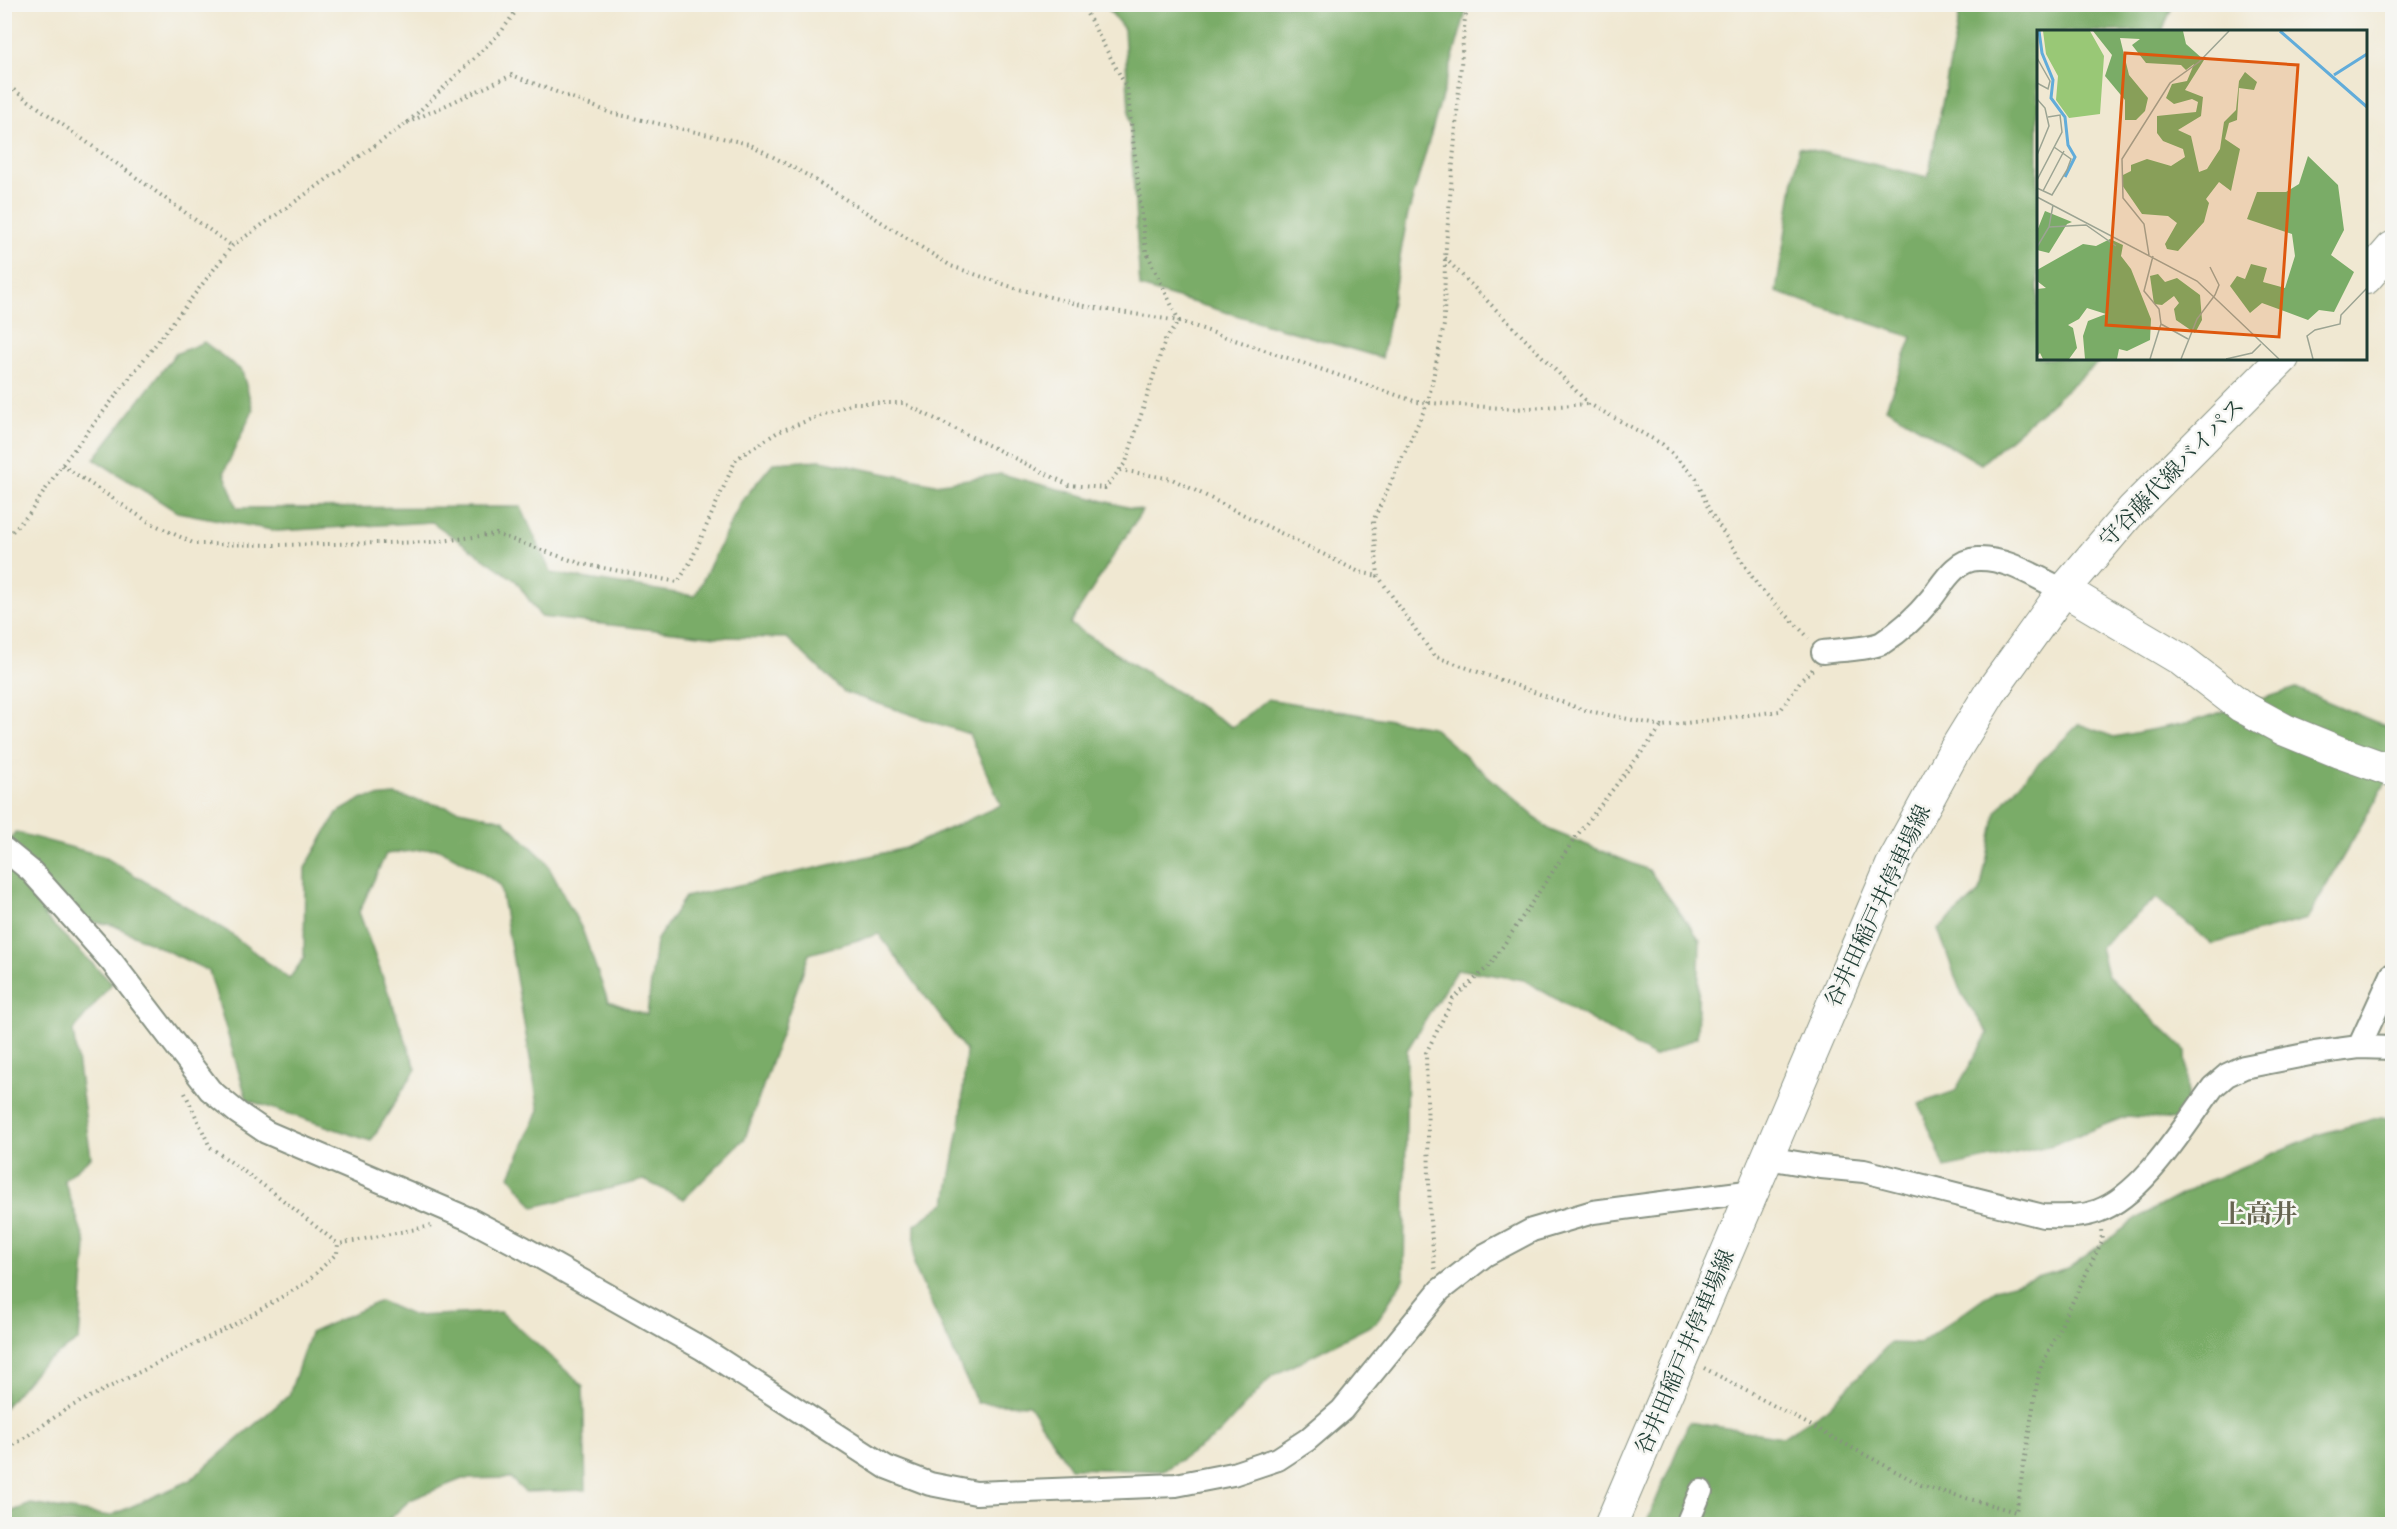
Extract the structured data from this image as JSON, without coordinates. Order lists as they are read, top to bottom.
{
  "streets": {
    "main road": ["守谷藤代線バイパス", "谷井田稲戸井停車場線"]
  },
  "crossings": [
    ["守谷藤代線バイパス", "谷井田稲戸井停車場線"]
  ],
  "districts": ["上高井"]
}
